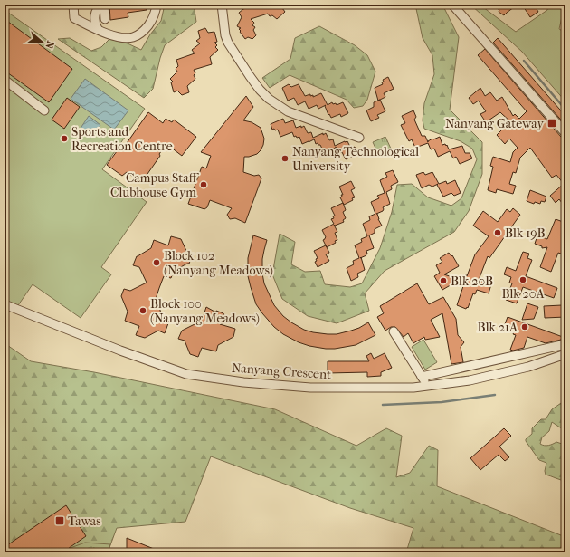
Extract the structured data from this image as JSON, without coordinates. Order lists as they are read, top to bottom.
{
  "streets": {
    "street": ["Nanyang Crescent"]
  },
  "places": {
    "transit": ["Nanyang Gateway", "Tawas"],
    "other": [
      "Sports and Recreation Centre",
      "Nanyang Technological University",
      "Campus Staff Clubhouse Gym",
      "Blk 19B",
      "Block 102 (Nanyang Meadows)",
      "Blk 20A",
      "Blk 20B",
      "Block 100 (Nanyang Meadows)",
      "Blk 21A"
    ]
  },
  "north": "right"
}
